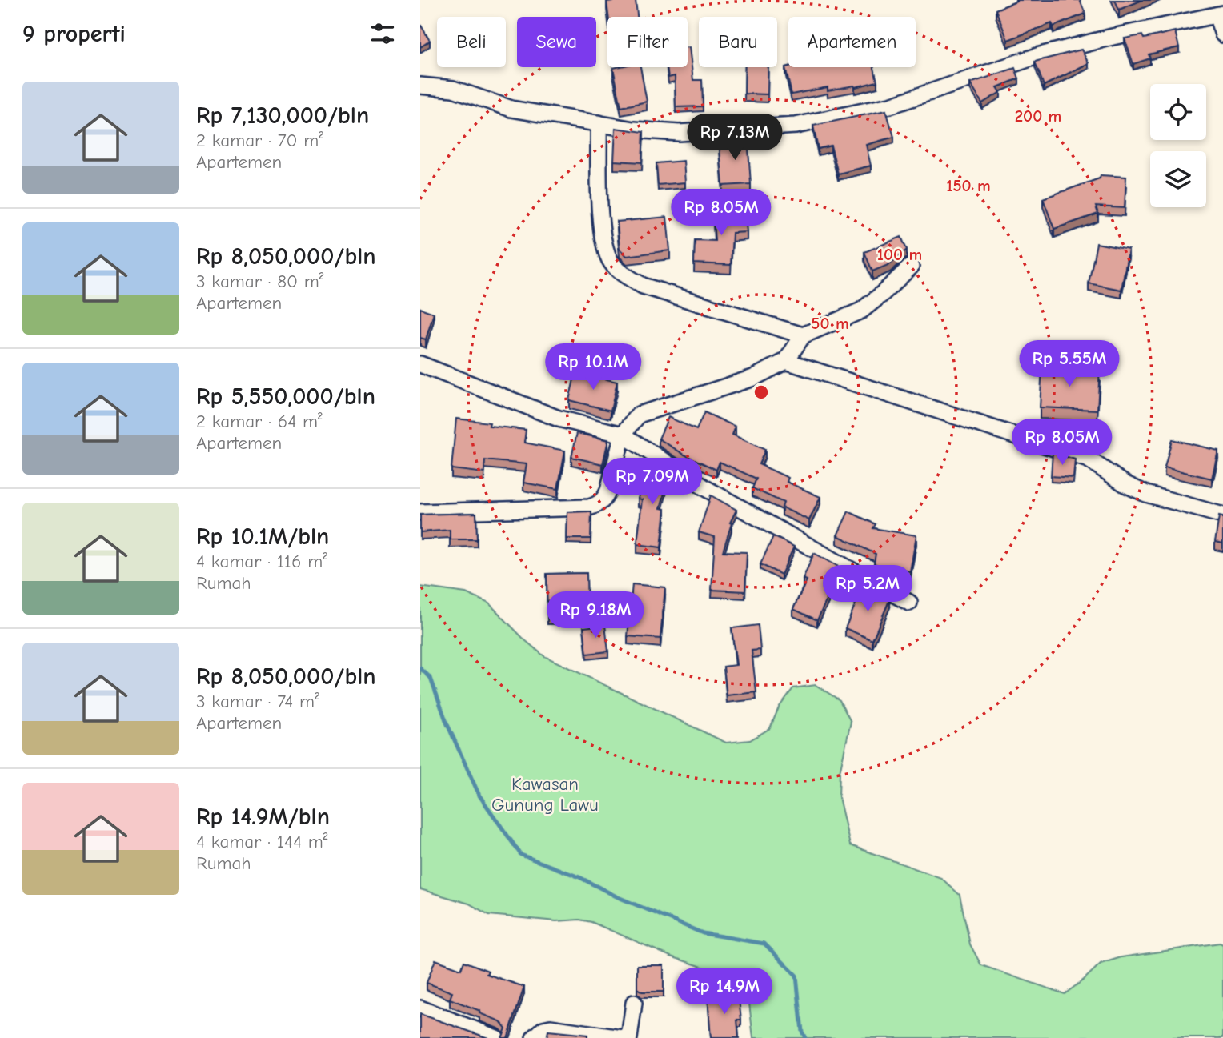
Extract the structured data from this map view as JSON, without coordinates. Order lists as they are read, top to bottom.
{
  "parks": ["Kawasan Gunung Lawu"],
  "page": {
    "heading": "9 properti",
    "chip": [
      "Beli",
      "Sewa",
      "Filter",
      "Baru",
      "Apartemen"
    ],
    "list": [
      {
        "name": "Rp 7,130,000/bln",
        "note": "2 kamar · 70 m² · Apartemen"
      },
      {
        "name": "Rp 8,050,000/bln",
        "note": "3 kamar · 80 m² · Apartemen"
      },
      {
        "name": "Rp 5,550,000/bln",
        "note": "2 kamar · 64 m² · Apartemen"
      },
      {
        "name": "Rp 10.1M/bln",
        "note": "4 kamar · 116 m² · Rumah"
      },
      {
        "name": "Rp 8,050,000/bln",
        "note": "3 kamar · 74 m² · Apartemen"
      },
      {
        "name": "Rp 14.9M/bln",
        "note": "4 kamar · 144 m² · Rumah"
      }
    ],
    "price": [
      "Rp 7.13M",
      "Rp 8.05M",
      "Rp 5.55M",
      "Rp 10.1M",
      "Rp 8.05M",
      "Rp 7.09M",
      "Rp 5.2M",
      "Rp 9.18M",
      "Rp 14.9M"
    ]
  },
  "rings": [
    "200 m",
    "150 m",
    "100 m",
    "50 m"
  ]
}
